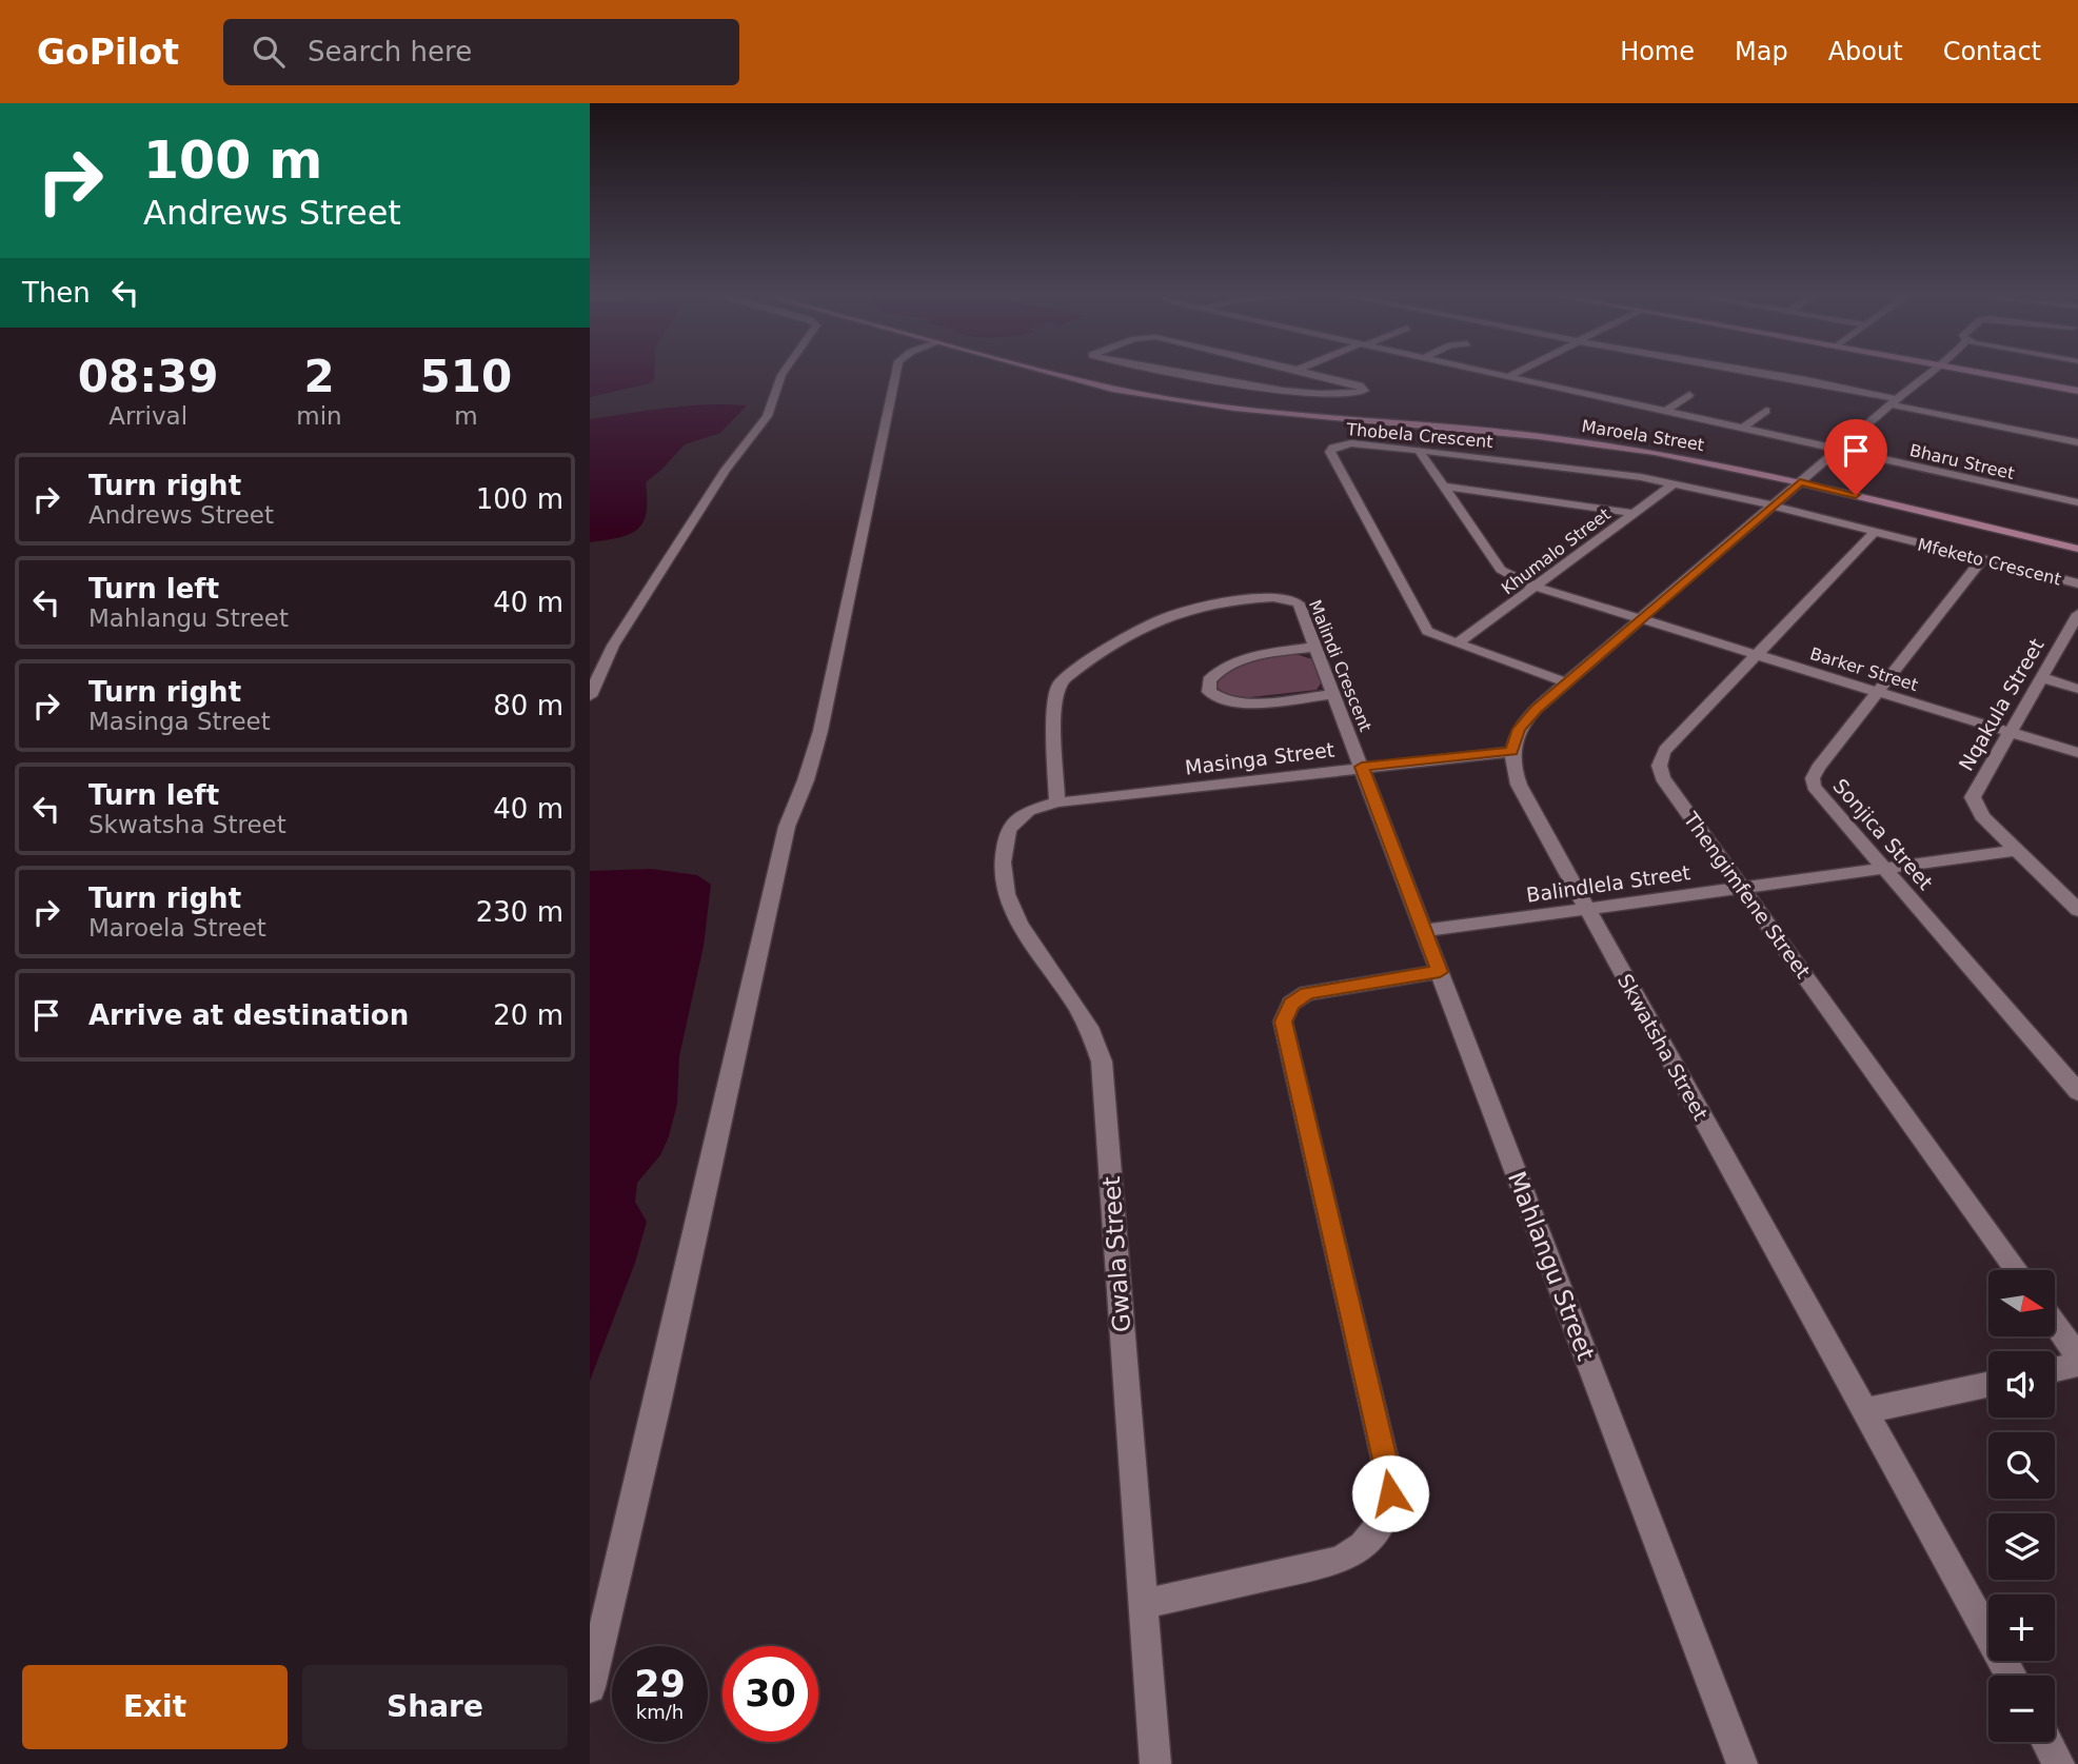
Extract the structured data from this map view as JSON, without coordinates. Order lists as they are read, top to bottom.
{
  "streets": {
    "street": [
      "Thobela Crescent",
      "Maroela Street",
      "Bharu Street",
      "Khumalo Street",
      "Mfeketo Crescent",
      "Malindi Crescent",
      "Barker Street",
      "Nqakula Street",
      "Masinga Street",
      "Sonjica Street",
      "Balindlela Street",
      "Thengimfene Street",
      "Skwatsha Street",
      "Gwala Street",
      "Mahlangu Street"
    ]
  },
  "crossings": [
    ["Thobela Crescent", "Khumalo Street"],
    ["Thobela Crescent", "Mfeketo Crescent"],
    ["Thobela Crescent", "Barker Street"],
    ["Khumalo Street", "Barker Street"],
    ["Mfeketo Crescent", "Sonjica Street"],
    ["Mfeketo Crescent", "Thengimfene Street"],
    ["Malindi Crescent", "Masinga Street"],
    ["Malindi Crescent", "Gwala Street"],
    ["Malindi Crescent", "Mahlangu Street"],
    ["Barker Street", "Nqakula Street"],
    ["Barker Street", "Sonjica Street"],
    ["Barker Street", "Thengimfene Street"],
    ["Nqakula Street", "Balindlela Street"],
    ["Masinga Street", "Skwatsha Street"],
    ["Masinga Street", "Gwala Street"],
    ["Masinga Street", "Mahlangu Street"],
    ["Sonjica Street", "Balindlela Street"],
    ["Balindlela Street", "Thengimfene Street"],
    ["Balindlela Street", "Skwatsha Street"],
    ["Balindlela Street", "Mahlangu Street"]
  ],
  "north": "right",
  "page": {
    "header": "GoPilot",
    "search": "Search here",
    "nav": [
      "Home",
      "Map",
      "About",
      "Contact"
    ],
    "turn": ["100 m", "Andrews Street"],
    "then": "Then",
    "eta": [
      "08:39",
      "Arrival",
      "2",
      "min",
      "510",
      "m"
    ],
    "list": [
      {
        "name": "Turn right",
        "note": "Andrews Street",
        "value": "100 m"
      },
      {
        "name": "Turn left",
        "note": "Mahlangu Street",
        "value": "40 m"
      },
      {
        "name": "Turn right",
        "note": "Masinga Street",
        "value": "80 m"
      },
      {
        "name": "Turn left",
        "note": "Skwatsha Street",
        "value": "40 m"
      },
      {
        "name": "Turn right",
        "note": "Maroela Street",
        "value": "230 m"
      },
      {
        "name": "Arrive at destination",
        "value": "20 m"
      }
    ],
    "map_buttons": ["+", "−"],
    "speed": "29 km/h",
    "limit": "30",
    "buttons": ["Exit", "Share"]
  }
}
